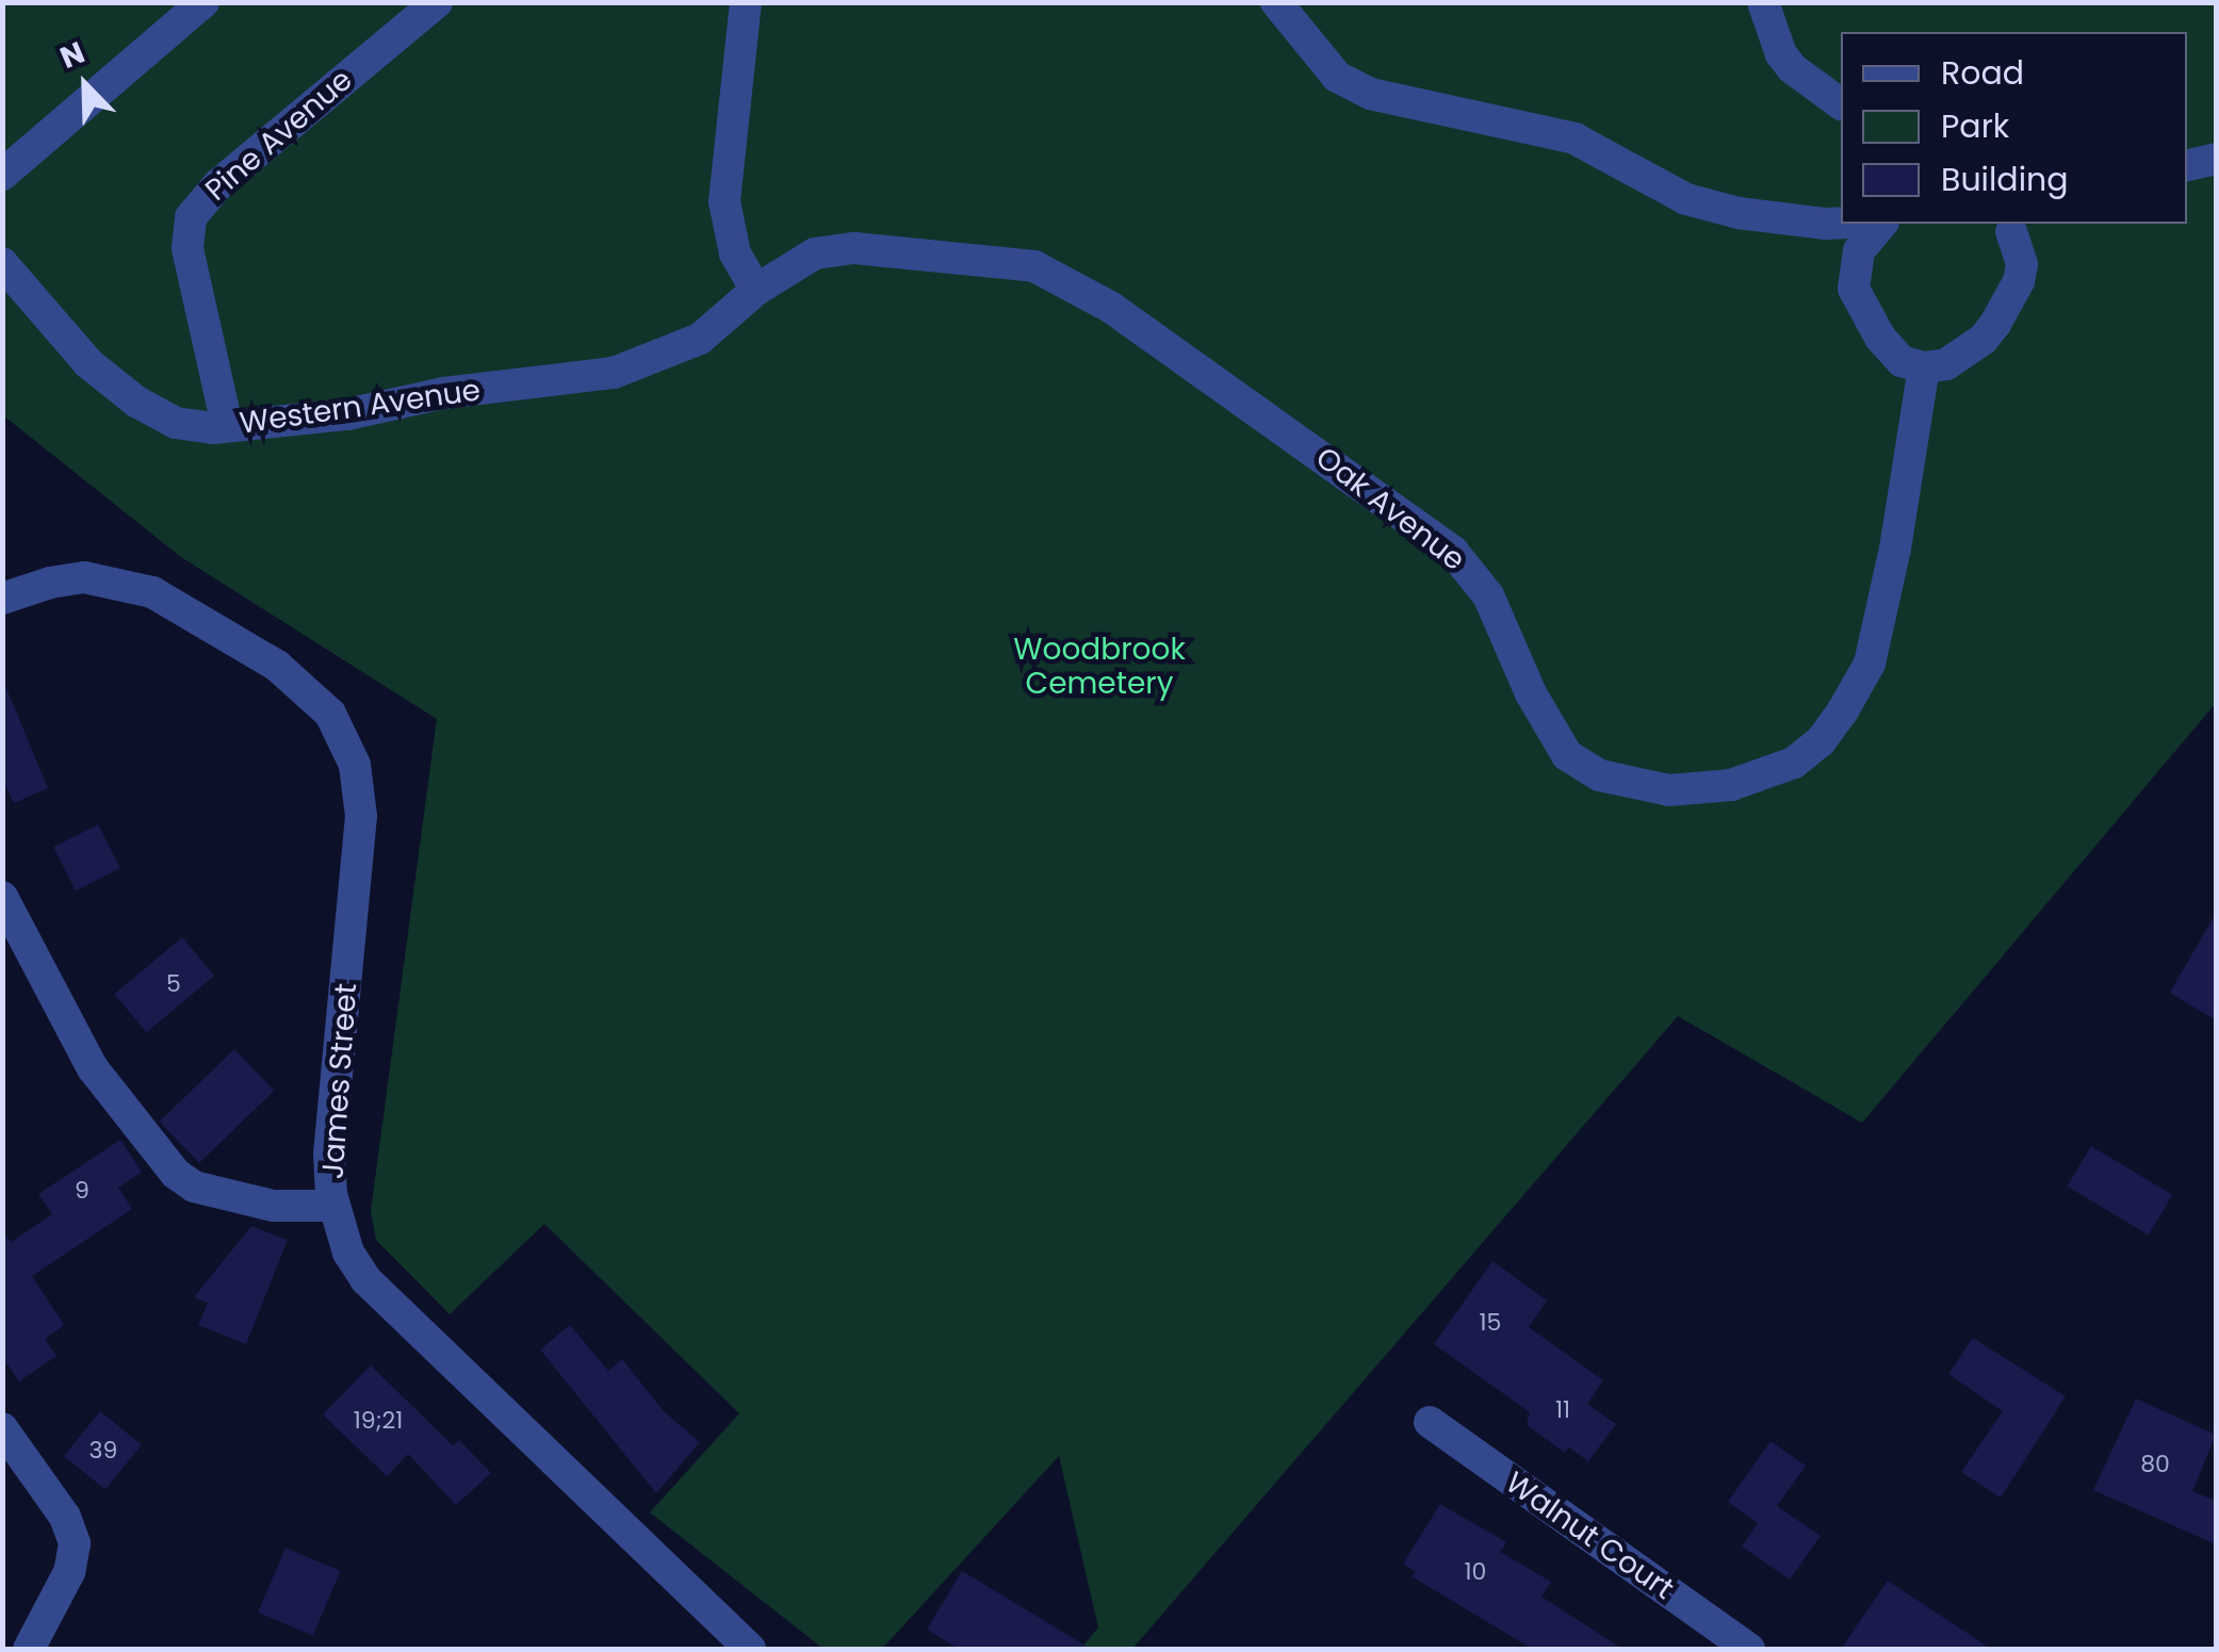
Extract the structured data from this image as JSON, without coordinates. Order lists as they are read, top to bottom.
{
  "streets": {
    "street": [
      "Pine Avenue",
      "Western Avenue",
      "Oak Avenue",
      "James Street",
      "Walnut Court"
    ]
  },
  "crossings": [
    ["Pine Avenue", "Western Avenue"],
    ["Western Avenue", "Oak Avenue"]
  ],
  "parks": ["Woodbrook Cemetery"],
  "house_numbers": [
    "5",
    "9",
    "15",
    "11",
    "19;21",
    "39",
    "80",
    "10"
  ],
  "legend": ["Road", "Park", "Building"],
  "north": "top left"
}
